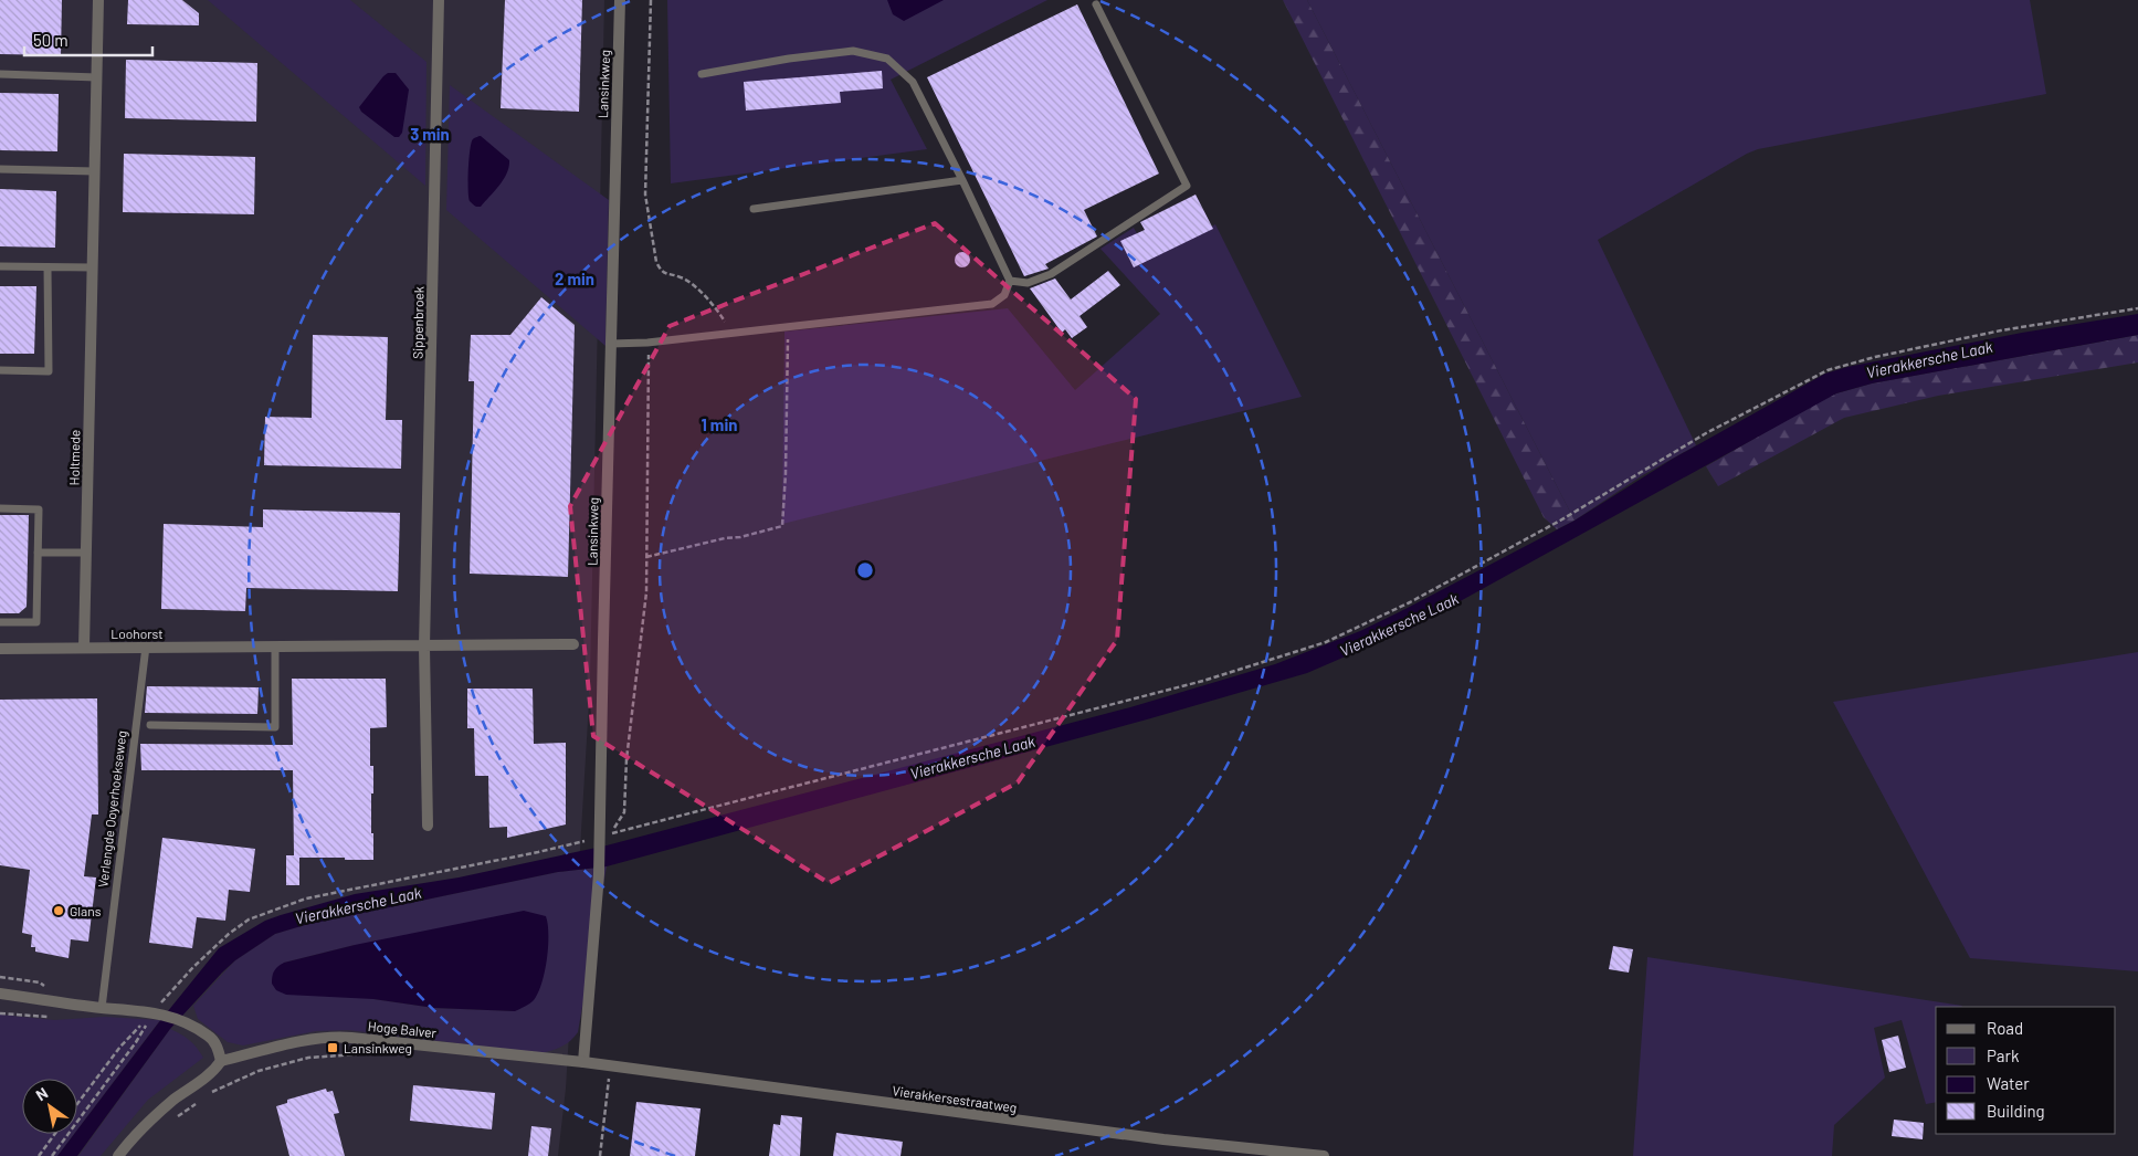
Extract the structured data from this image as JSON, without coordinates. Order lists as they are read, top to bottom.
{
  "streets": {
    "street": [
      "Lansinkweg",
      "Sippenbroek",
      "Holtmede",
      "Loohorst",
      "Hoge Balver",
      "Vierakkersestraatweg"
    ],
    "lane": ["Verlengde Ooyerhoekseweg"]
  },
  "crossings": [
    ["Lansinkweg", "Hoge Balver"],
    ["Lansinkweg", "Vierakkersestraatweg"],
    ["Sippenbroek", "Loohorst"],
    ["Holtmede", "Loohorst"],
    ["Loohorst", "Verlengde Ooyerhoekseweg"],
    ["Hoge Balver", "Vierakkersestraatweg"]
  ],
  "water": ["Vierakkersche Laak"],
  "places": {
    "other": ["Glans"],
    "transit": ["Lansinkweg"]
  },
  "legend": [
    "Road",
    "Park",
    "Water",
    "Building"
  ],
  "scale_bar": "50 m",
  "north": "top left",
  "rings": ["3 min", "2 min", "1 min"]
}
